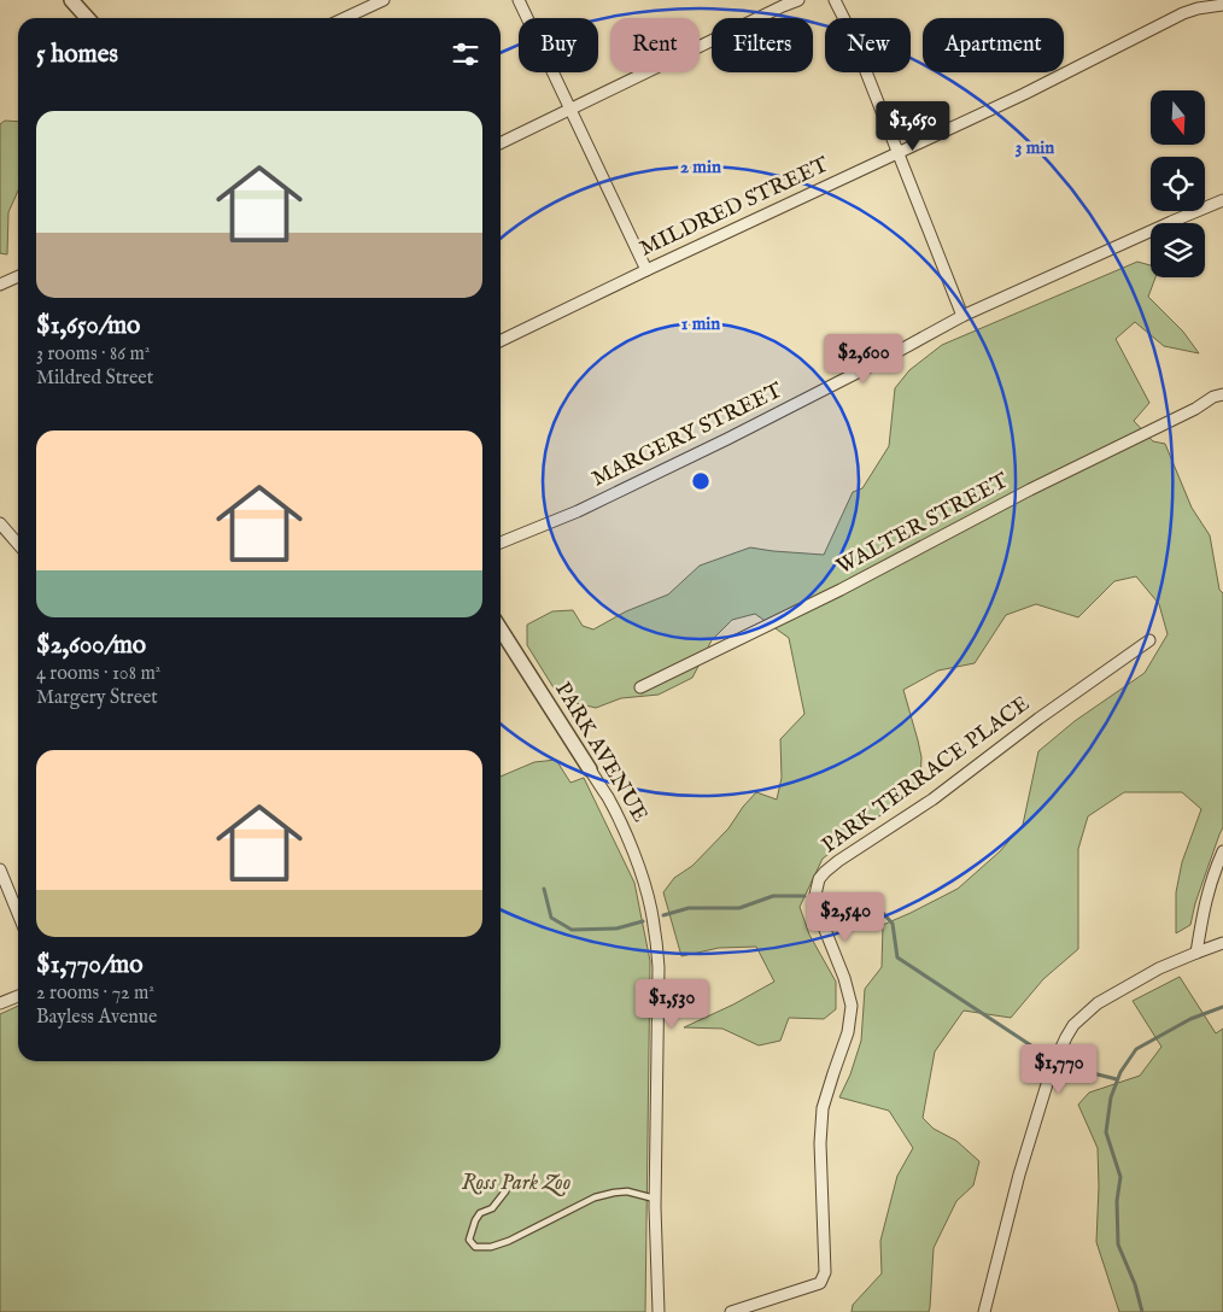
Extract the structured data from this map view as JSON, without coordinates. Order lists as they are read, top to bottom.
{
  "streets": {
    "street": [
      "MILDRED STREET",
      "MARGERY STREET",
      "WALTER STREET",
      "PARK AVENUE",
      "PARK TERRACE PLACE"
    ]
  },
  "parks": ["Ross Park Zoo"],
  "north": "bottom",
  "page": {
    "chip": [
      "Buy",
      "Rent",
      "Filters",
      "New",
      "Apartment"
    ],
    "heading": "5 homes",
    "list": [
      {
        "name": "$1,650/mo",
        "note": "3 rooms · 86 m² · Mildred Street"
      },
      {
        "name": "$2,600/mo",
        "note": "4 rooms · 108 m² · Margery Street"
      },
      {
        "name": "$1,770/mo",
        "note": "2 rooms · 72 m² · Bayless Avenue"
      }
    ],
    "price": [
      "$1,650",
      "$2,600",
      "$2,540",
      "$1,530",
      "$1,770"
    ]
  },
  "rings": ["3 min", "2 min", "1 min"]
}
